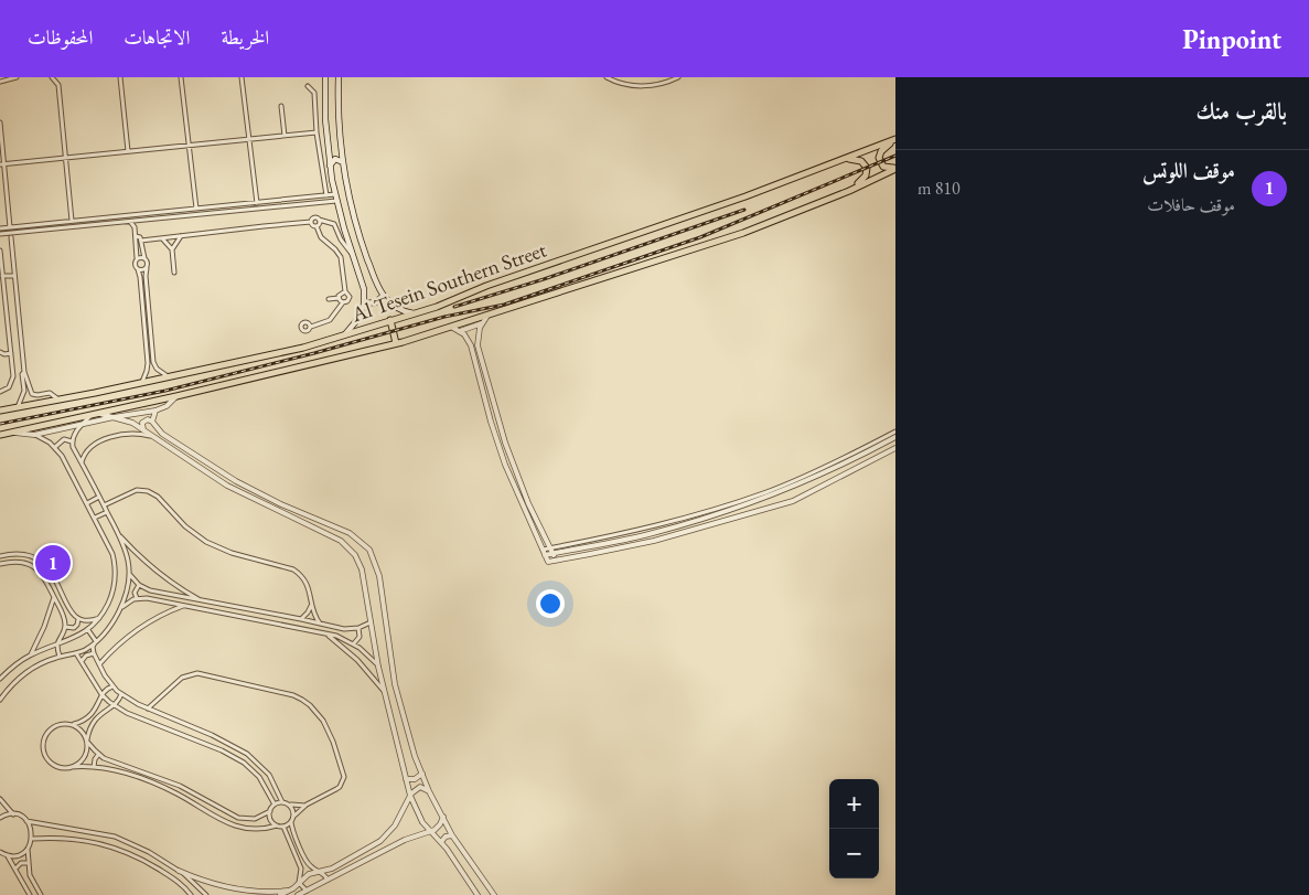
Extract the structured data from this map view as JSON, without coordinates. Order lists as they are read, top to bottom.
{
  "streets": {
    "main road": ["Al Tesein Southern Street"]
  },
  "page": {
    "header": "Pinpoint",
    "nav": ["الخريطة", "الاتجاهات", "المحفوظات"],
    "heading": "بالقرب منك",
    "list": [
      {
        "mark": "1",
        "name": "موقف اللوتس",
        "note": "موقف حافلات",
        "value": "810 m"
      }
    ],
    "pins": "1",
    "map_buttons": ["+", "−"]
  }
}
